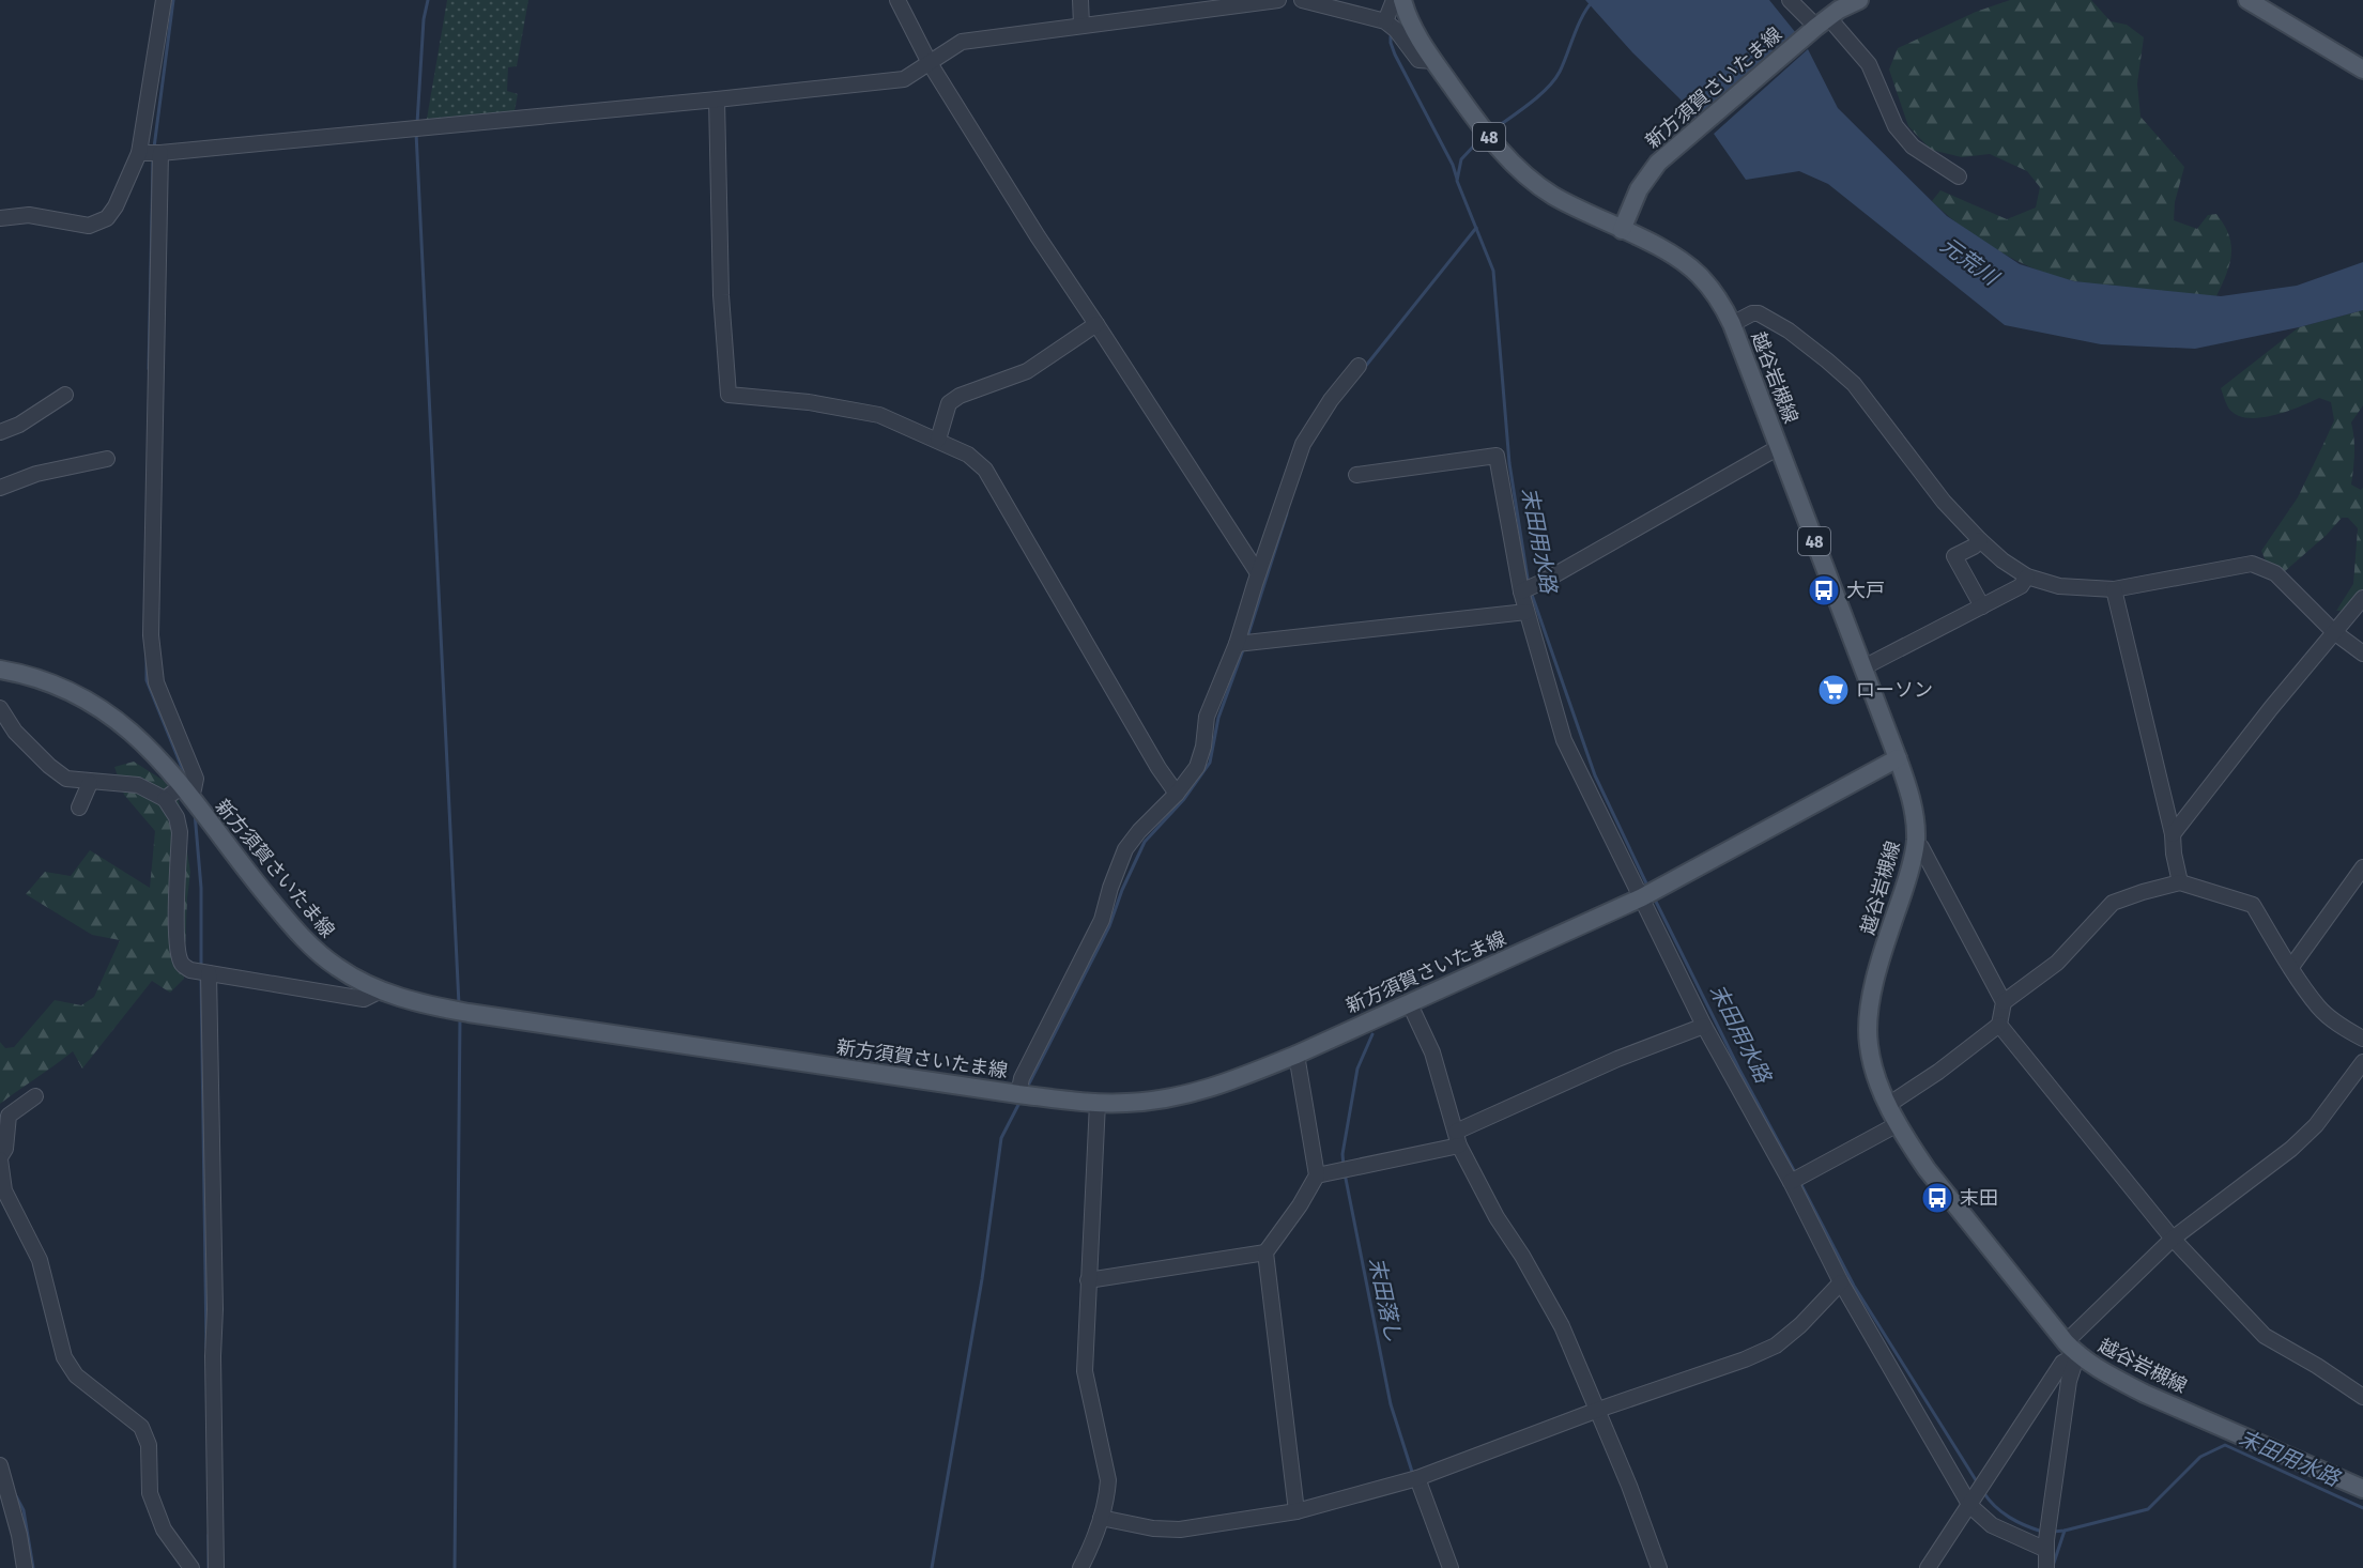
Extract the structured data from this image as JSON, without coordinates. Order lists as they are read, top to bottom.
{
  "streets": {
    "main road": ["新方須賀さいたま線", "48", "越谷岩槻線"]
  },
  "crossings": [
    ["新方須賀さいたま線", "越谷岩槻線"]
  ],
  "water": ["元荒川", "末田用水路", "末田落し"],
  "places": {
    "bus stop": ["大戸", "末田"],
    "supermarket": ["ローソン"]
  }
}
